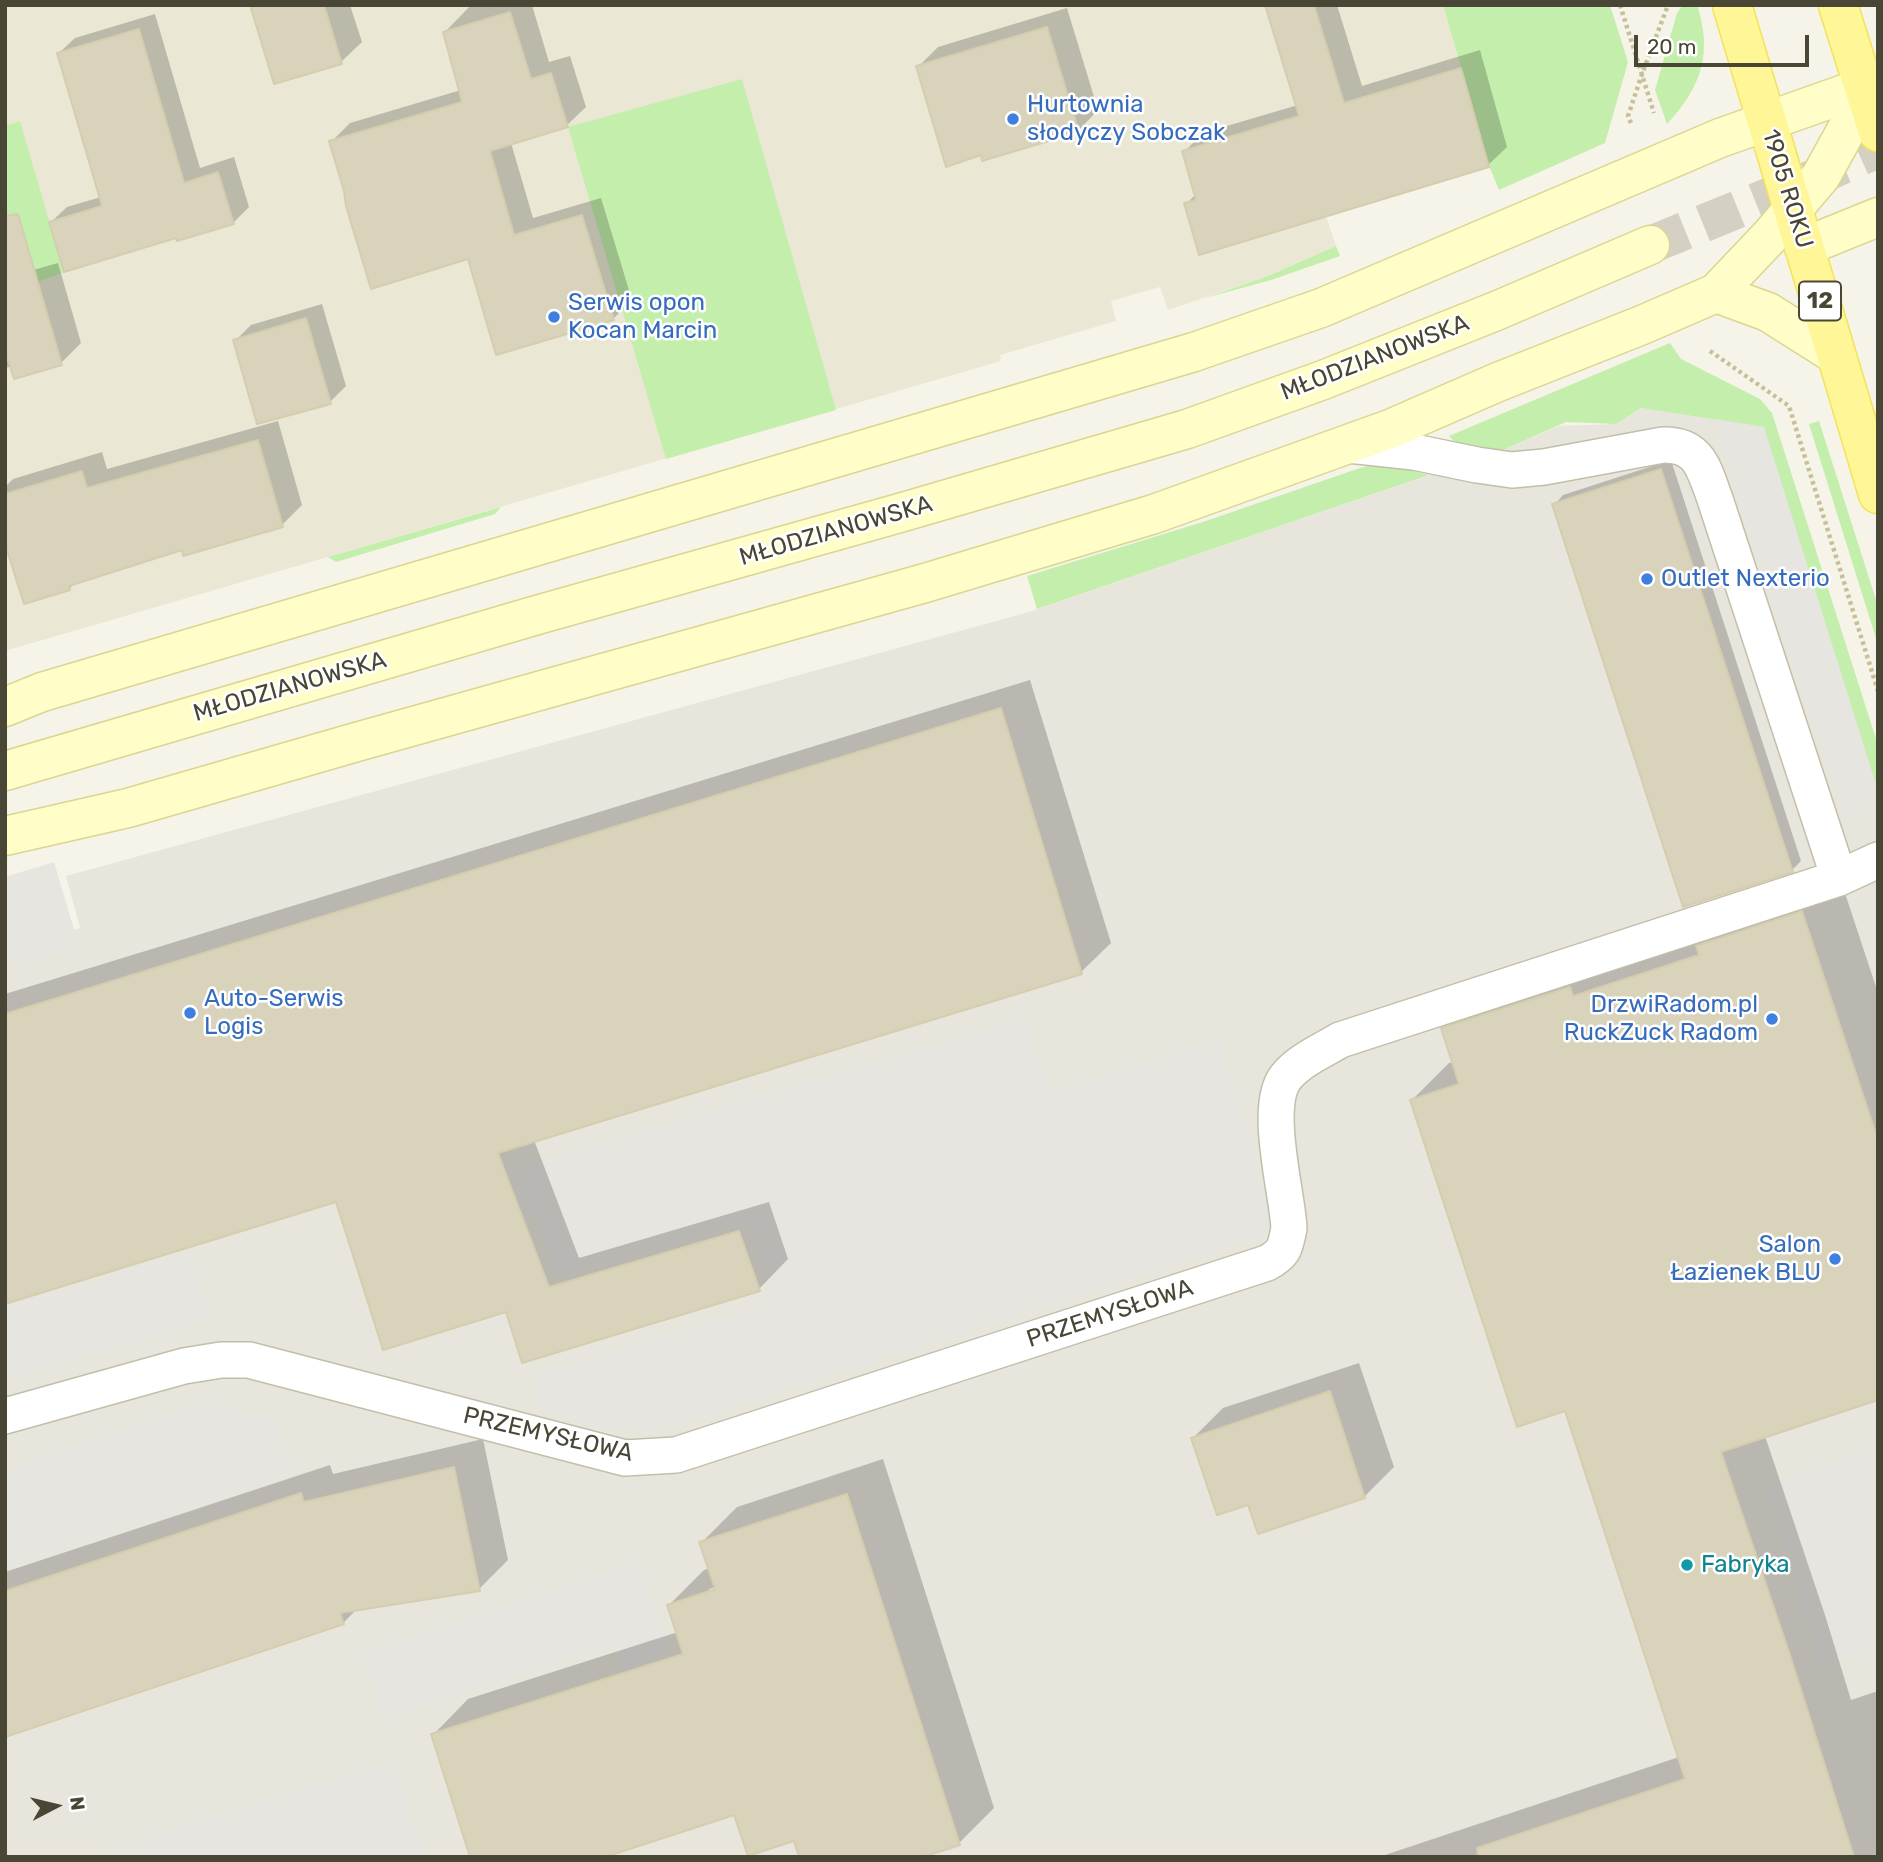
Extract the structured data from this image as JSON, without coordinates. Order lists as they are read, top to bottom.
{
  "streets": {
    "main road": ["1905 ROKU", "12", "MŁODZIANOWSKA"],
    "lane": ["PRZEMYSŁOWA"]
  },
  "places": [
    "Hurtownia słodyczy Sobczak",
    "Serwis opon Kocan Marcin",
    "Outlet Nexterio",
    "Auto-Serwis Logis",
    "DrzwiRadom.pl RuckZuck Radom",
    "Salon Łazienek BLU",
    "Fabryka"
  ],
  "scale_bar": "20 m",
  "north": "right"
}
